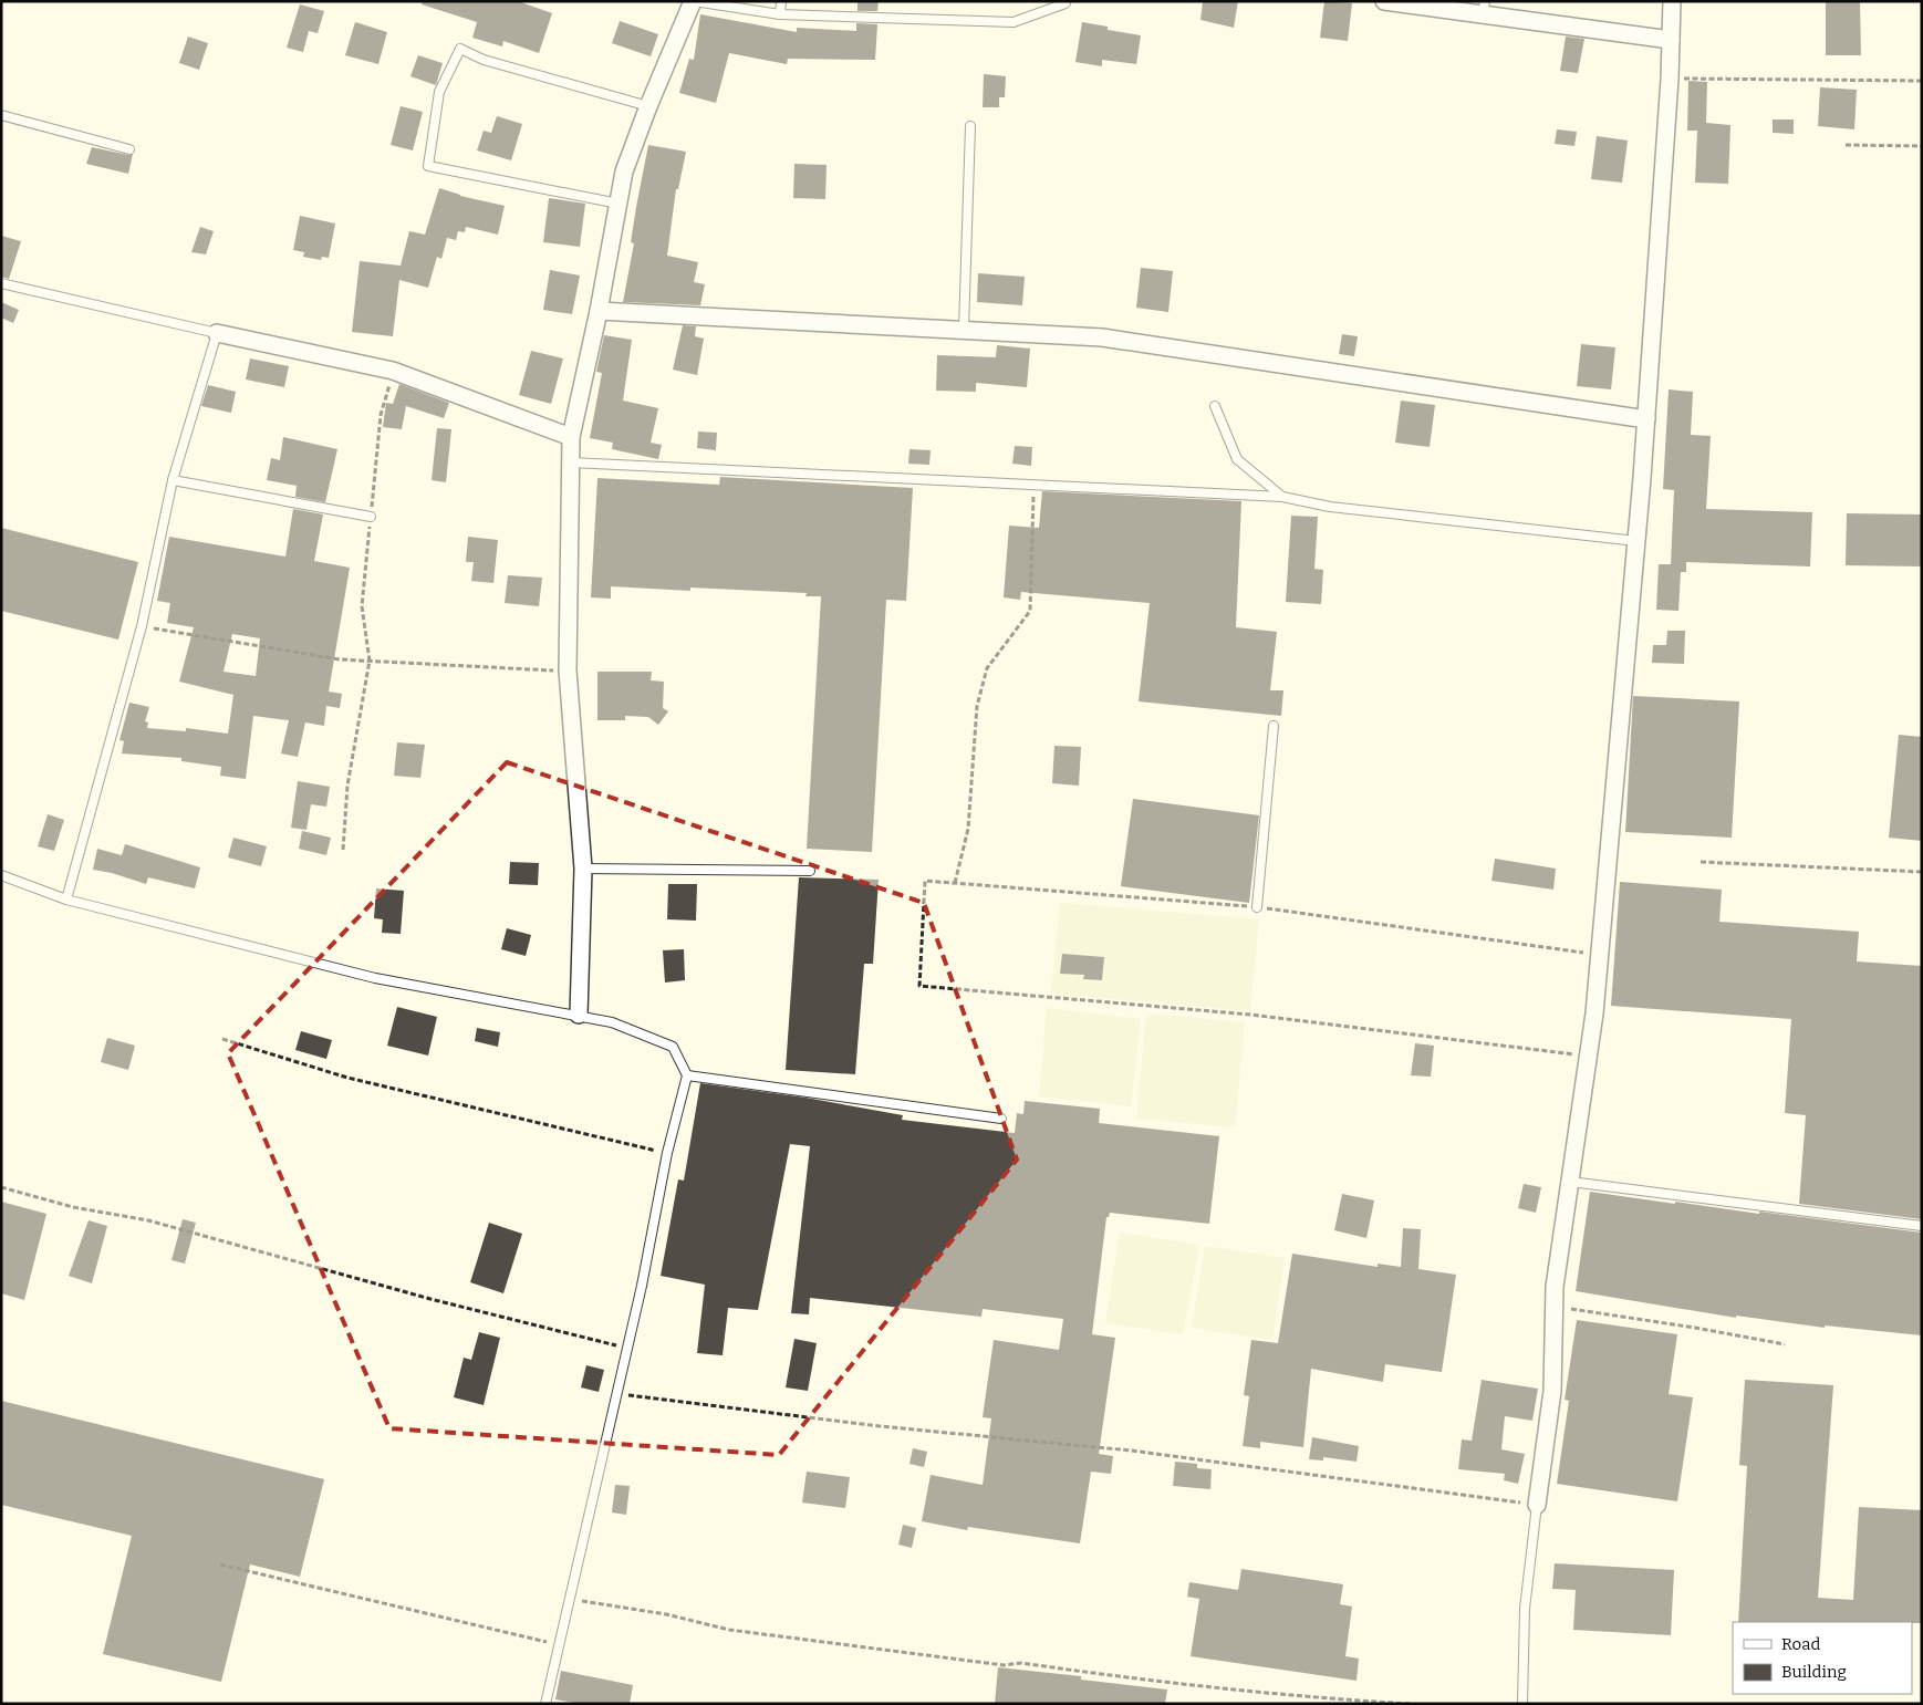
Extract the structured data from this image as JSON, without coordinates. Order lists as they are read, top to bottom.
{
  "legend": ["Road", "Building"]
}
